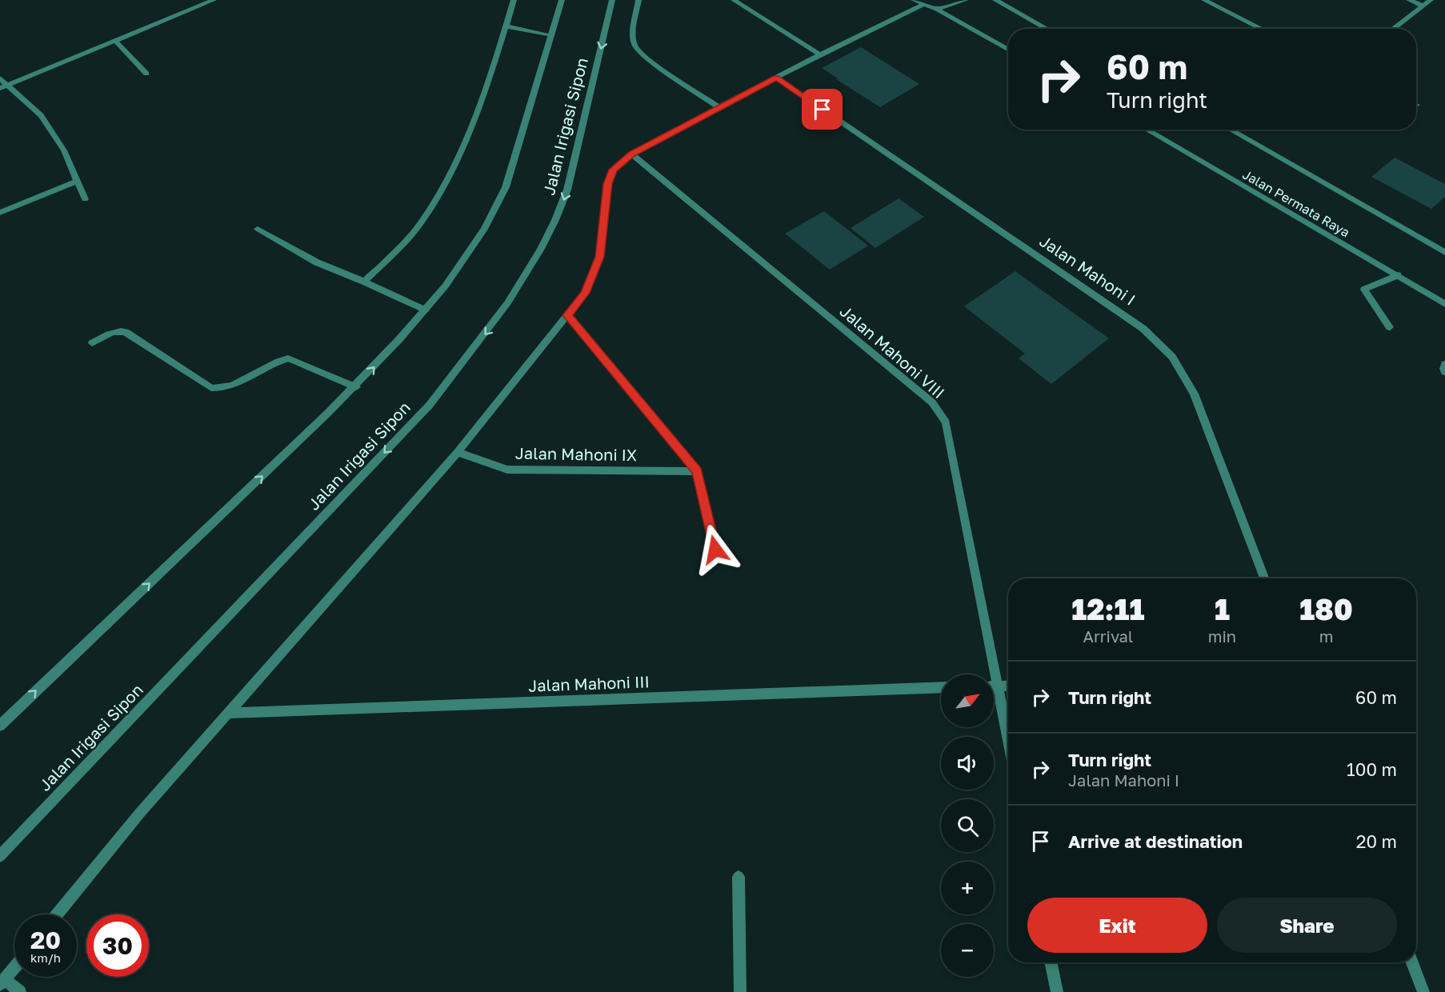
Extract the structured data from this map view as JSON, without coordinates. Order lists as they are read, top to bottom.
{
  "streets": {
    "street": [
      "Jalan Irigasi Sipon",
      "Jalan Permata Raya",
      "Jalan Mahoni I",
      "Jalan Mahoni VIII",
      "Jalan Mahoni IX",
      "Jalan Mahoni III"
    ]
  },
  "north": "top right",
  "page": {
    "turn": ["60 m", "Turn right"],
    "eta": [
      "12:11",
      "Arrival",
      "1",
      "min",
      "180",
      "m"
    ],
    "list": [
      {
        "name": "Turn right",
        "value": "60 m"
      },
      {
        "name": "Turn right",
        "note": "Jalan Mahoni I",
        "value": "100 m"
      },
      {
        "name": "Arrive at destination",
        "value": "20 m"
      }
    ],
    "map_buttons": ["+", "−"],
    "buttons": ["Exit", "Share"],
    "speed": "20 km/h",
    "limit": "30"
  }
}
